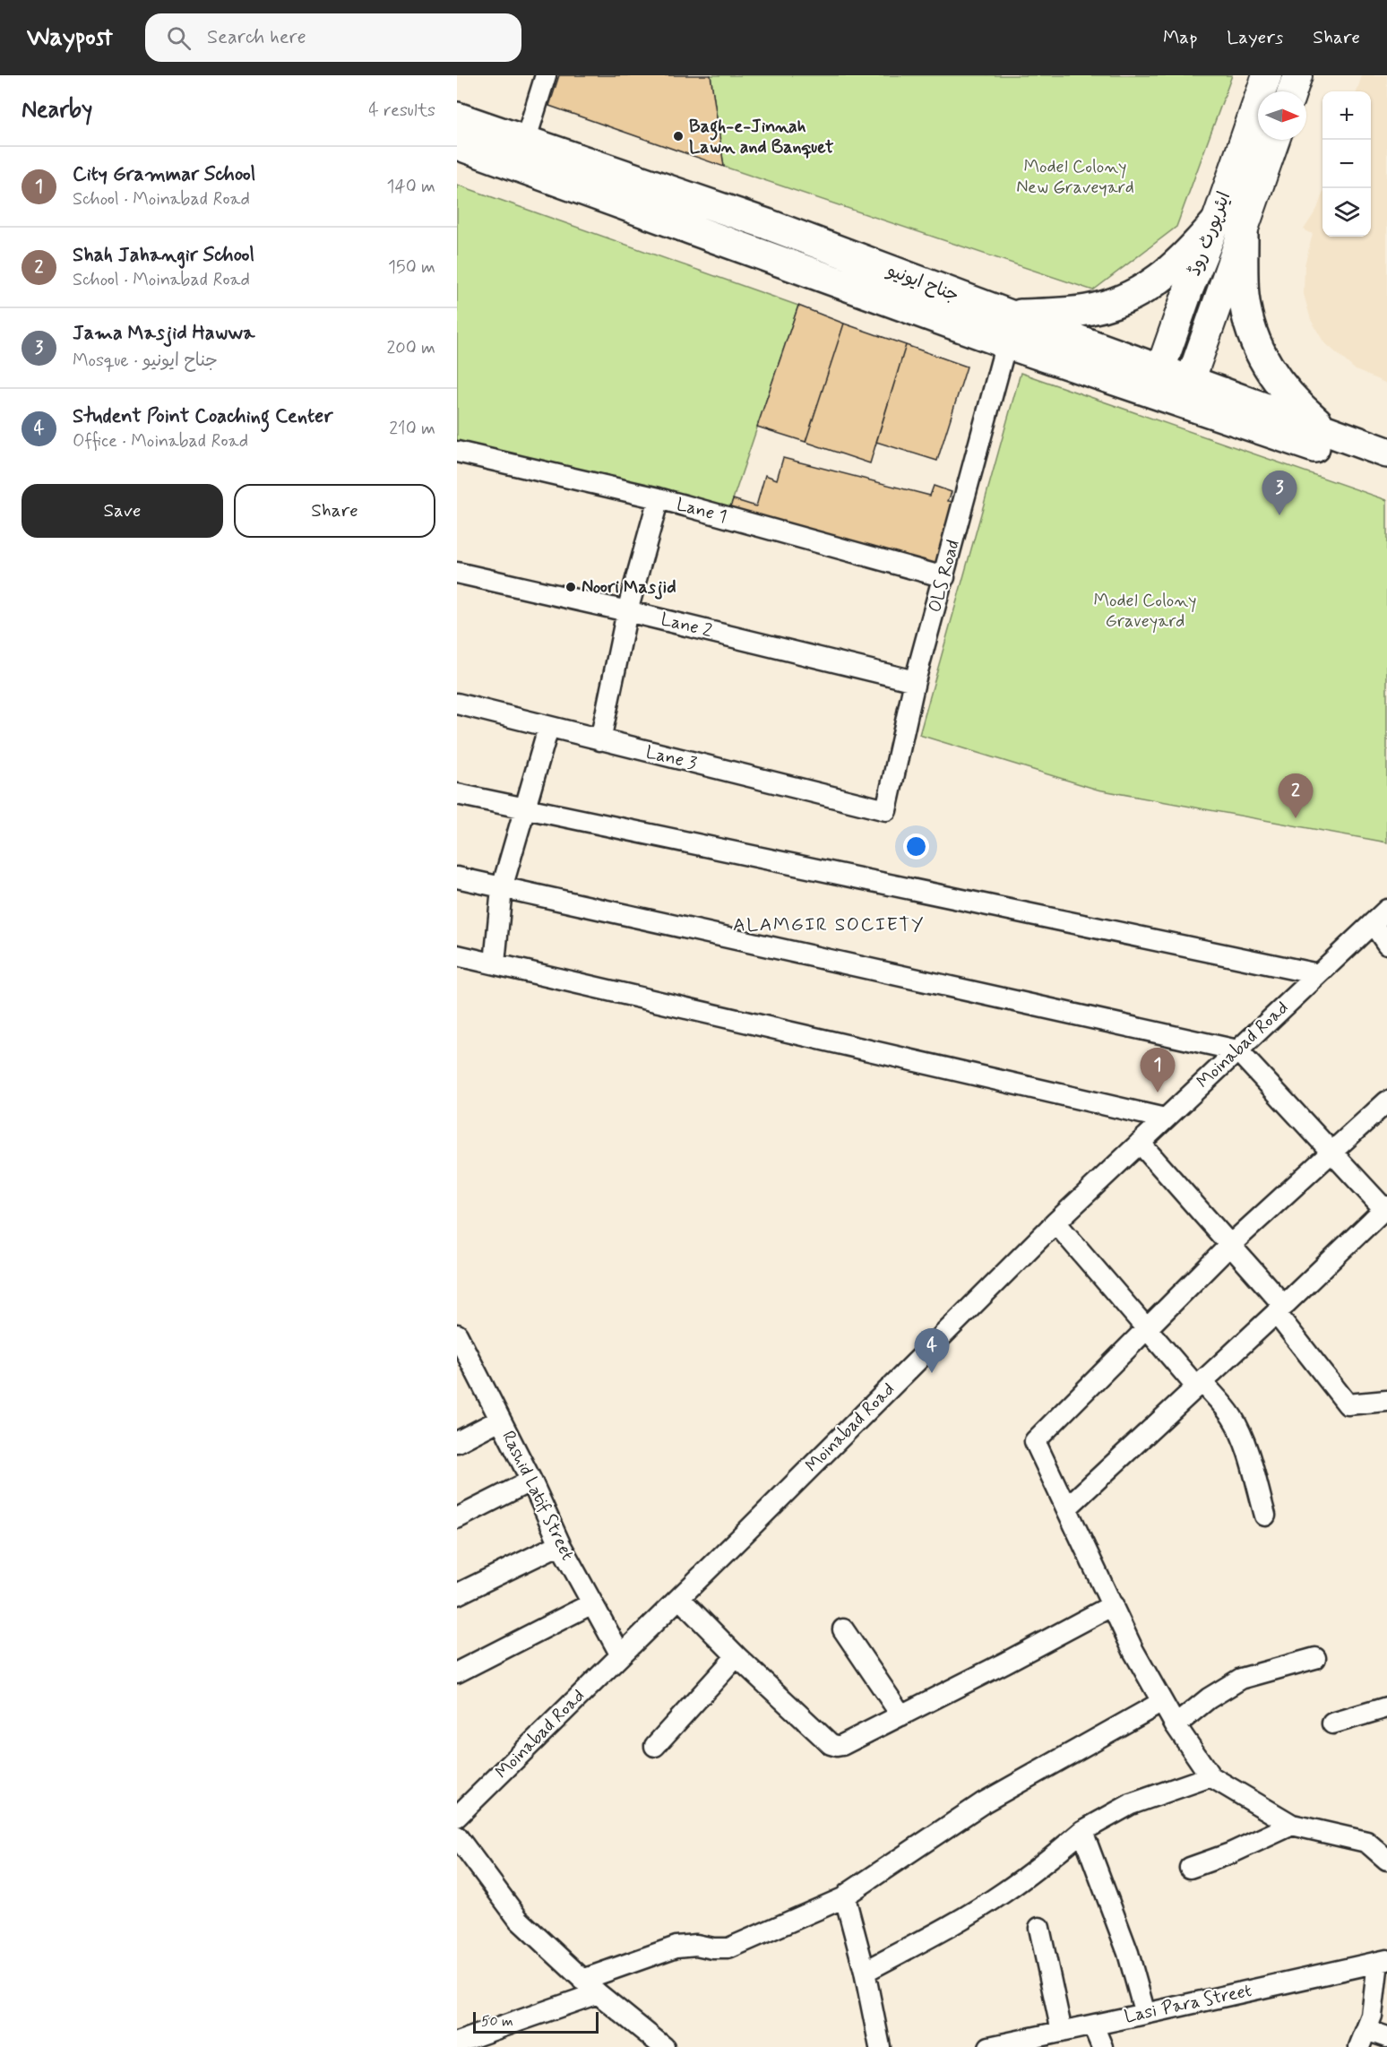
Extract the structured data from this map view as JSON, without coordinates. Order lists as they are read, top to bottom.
{
  "streets": {
    "highway": ["جناح ایونیو"],
    "main road": ["ایئرپورٹ روڈ"],
    "street": [
      "Lane 1",
      "OLS Road",
      "Lane 2",
      "Lane 3",
      "Moinabad Road",
      "Rashid Latif Street",
      "Lasi Para Street"
    ]
  },
  "crossings": [
    ["ایئرپورٹ روڈ", "جناح ایونیو"],
    ["جناح ایونیو", "OLS Road"],
    ["Lane 1", "OLS Road"],
    ["OLS Road", "Lane 2"],
    ["OLS Road", "Lane 3"],
    ["Moinabad Road", "Rashid Latif Street"]
  ],
  "districts": ["ALAMGIR SOCIETY"],
  "parks": ["Model Colony New Graveyard", "Model Colony Graveyard"],
  "places": ["Bagh-e-Jinnah Lawn and Banquet", "Noori Masjid"],
  "scale_bar": "50 m",
  "north": "right",
  "page": {
    "header": "Waypost",
    "search": "Search here",
    "nav": ["Map", "Layers", "Share"],
    "heading": ["Nearby", "4 results"],
    "map_buttons": ["+", "−"],
    "list": [
      {
        "mark": "1",
        "name": "City Grammar School",
        "note": "School · Moinabad Road",
        "value": "140 m"
      },
      {
        "mark": "2",
        "name": "Shah Jahangir School",
        "note": "School · Moinabad Road",
        "value": "150 m"
      },
      {
        "mark": "3",
        "name": "Jama Masjid Hawwa",
        "note": "Mosque · جناح ایونیو",
        "value": "200 m"
      },
      {
        "mark": "4",
        "name": "Student Point Coaching Center",
        "note": "Office · Moinabad Road",
        "value": "210 m"
      }
    ],
    "buttons": ["Save", "Share"],
    "pins": [
      "3",
      "2",
      "1",
      "4"
    ],
    "scale": "50 m"
  }
}
